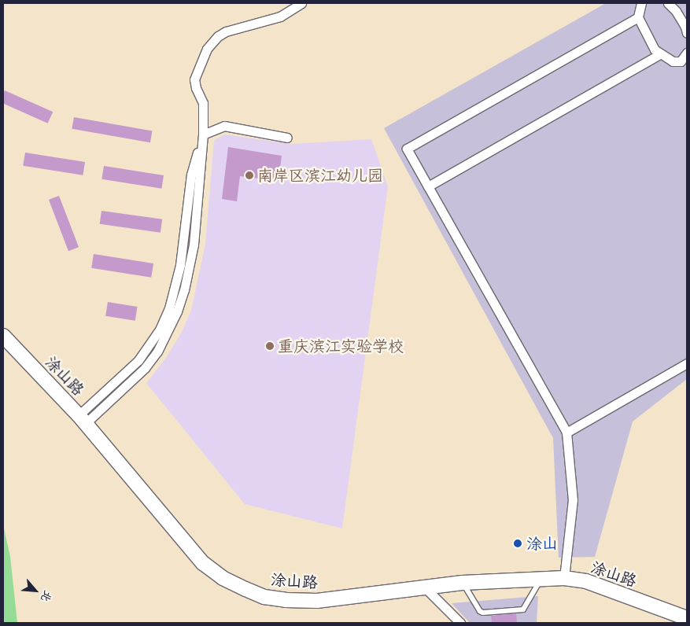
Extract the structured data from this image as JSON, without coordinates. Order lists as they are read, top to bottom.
{
  "streets": {
    "main road": ["涂山路"]
  },
  "places": ["南岸区滨江幼儿园", "重庆滨江实验学校", "涂山"],
  "north": "bottom right"
}
